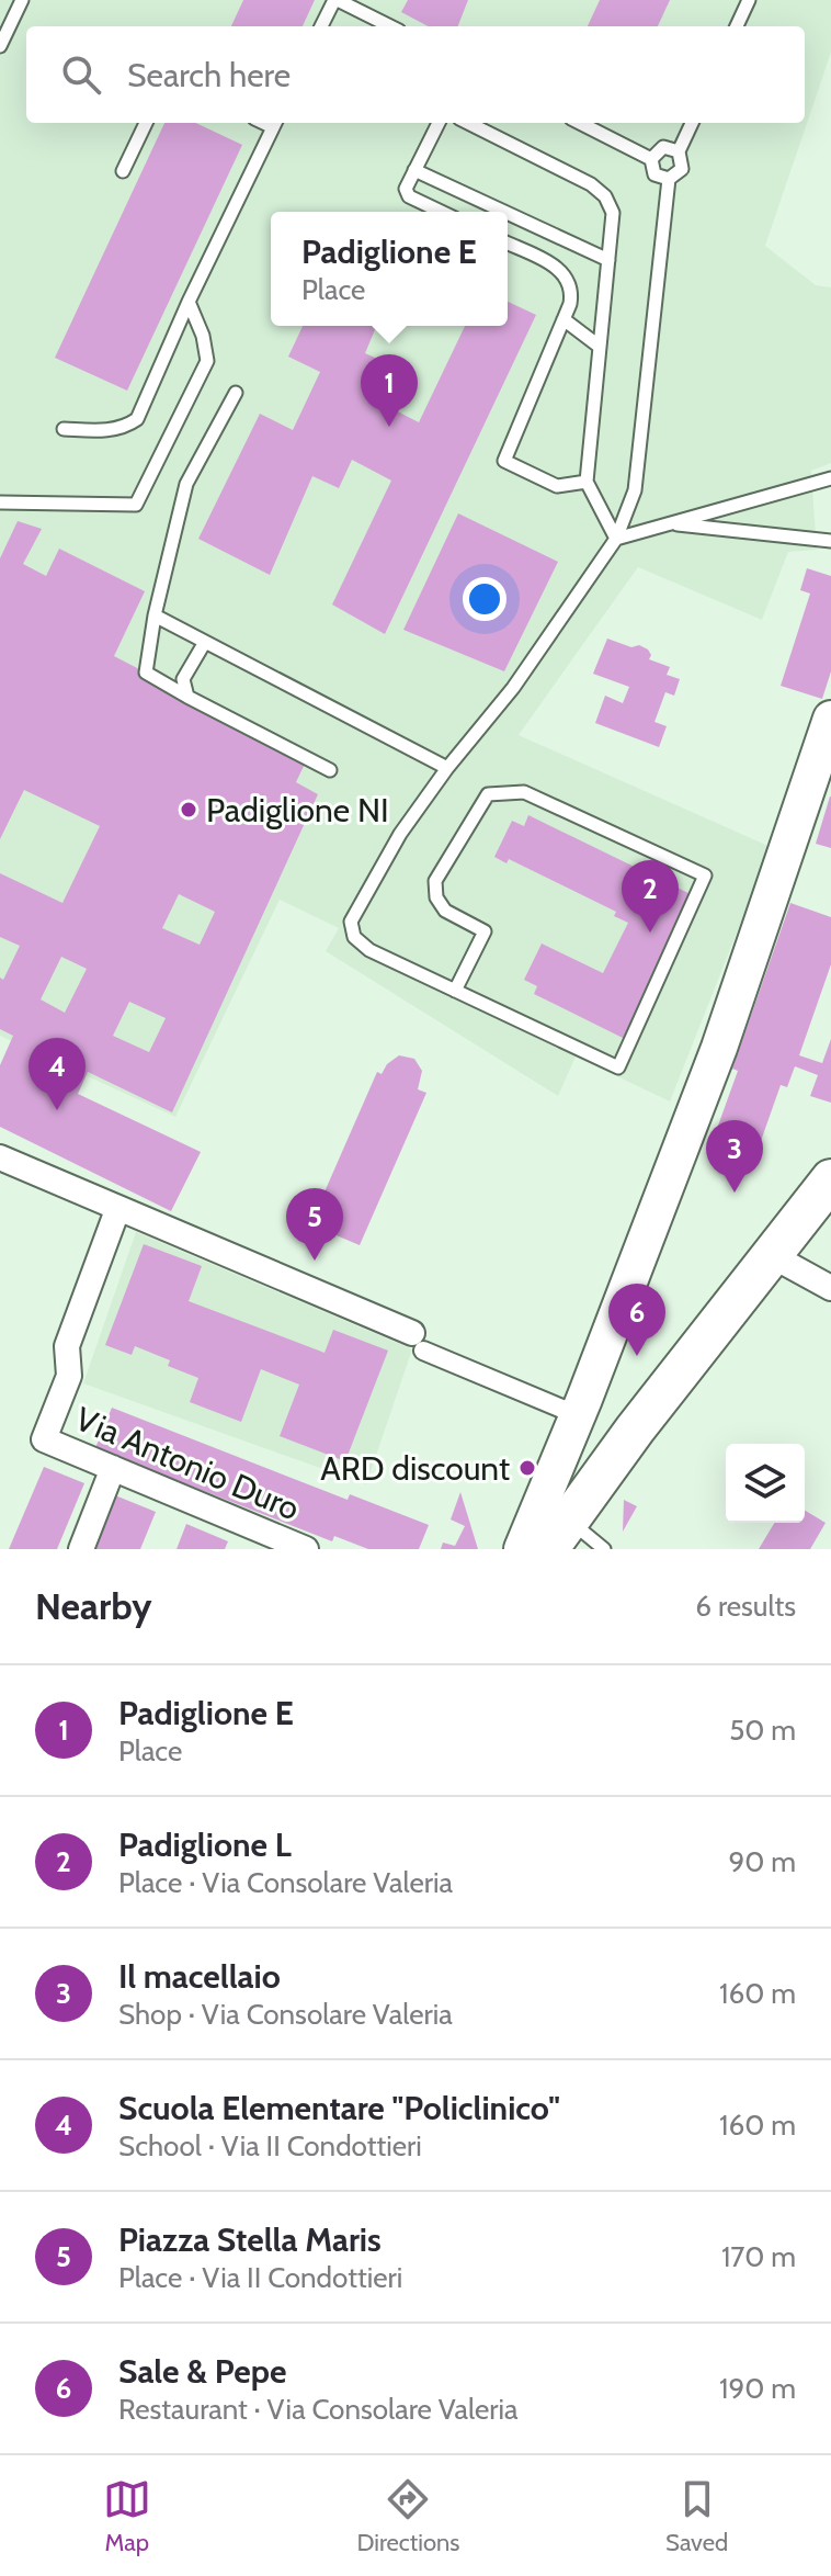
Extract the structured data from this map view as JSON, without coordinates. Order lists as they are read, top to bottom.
{
  "streets": {
    "street": ["Via Antonio Duro"]
  },
  "places": ["Padiglione NI", "ARD discount"],
  "page": {
    "search": "Search here",
    "popup": ["Padiglione E", "Place"],
    "pins": [
      "1",
      "2",
      "4",
      "3",
      "5",
      "6"
    ],
    "heading": ["Nearby", "6 results"],
    "list": [
      {
        "mark": "1",
        "name": "Padiglione E",
        "note": "Place",
        "value": "50 m"
      },
      {
        "mark": "2",
        "name": "Padiglione L",
        "note": "Place · Via Consolare Valeria",
        "value": "90 m"
      },
      {
        "mark": "3",
        "name": "Il macellaio",
        "note": "Shop · Via Consolare Valeria",
        "value": "160 m"
      },
      {
        "mark": "4",
        "name": "Scuola Elementare \"Policlinico\"",
        "note": "School · Via II Condottieri",
        "value": "160 m"
      },
      {
        "mark": "5",
        "name": "Piazza Stella Maris",
        "note": "Place · Via II Condottieri",
        "value": "170 m"
      },
      {
        "mark": "6",
        "name": "Sale & Pepe",
        "note": "Restaurant · Via Consolare Valeria",
        "value": "190 m"
      }
    ],
    "nav": ["Map", "Directions", "Saved"]
  }
}
